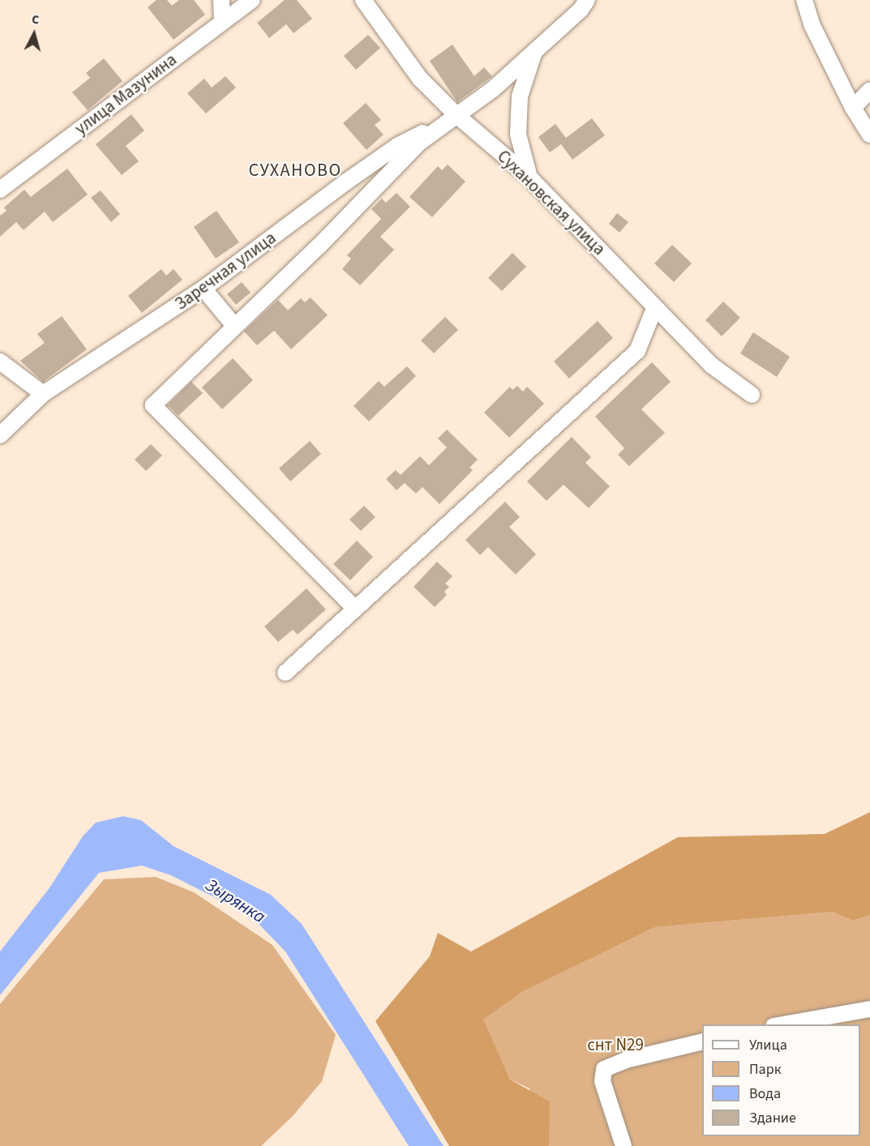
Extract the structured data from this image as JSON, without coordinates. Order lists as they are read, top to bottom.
{
  "streets": {
    "street": ["улица Мазунина", "Сухановская улица", "Заречная улица"]
  },
  "crossings": [
    ["Сухановская улица", "Заречная улица"]
  ],
  "districts": ["СУХАНОВО"],
  "water": ["Зырянка"],
  "parks": ["снт N29"],
  "legend": [
    "Улица",
    "Парк",
    "Вода",
    "Здание"
  ],
  "north": "top"
}
